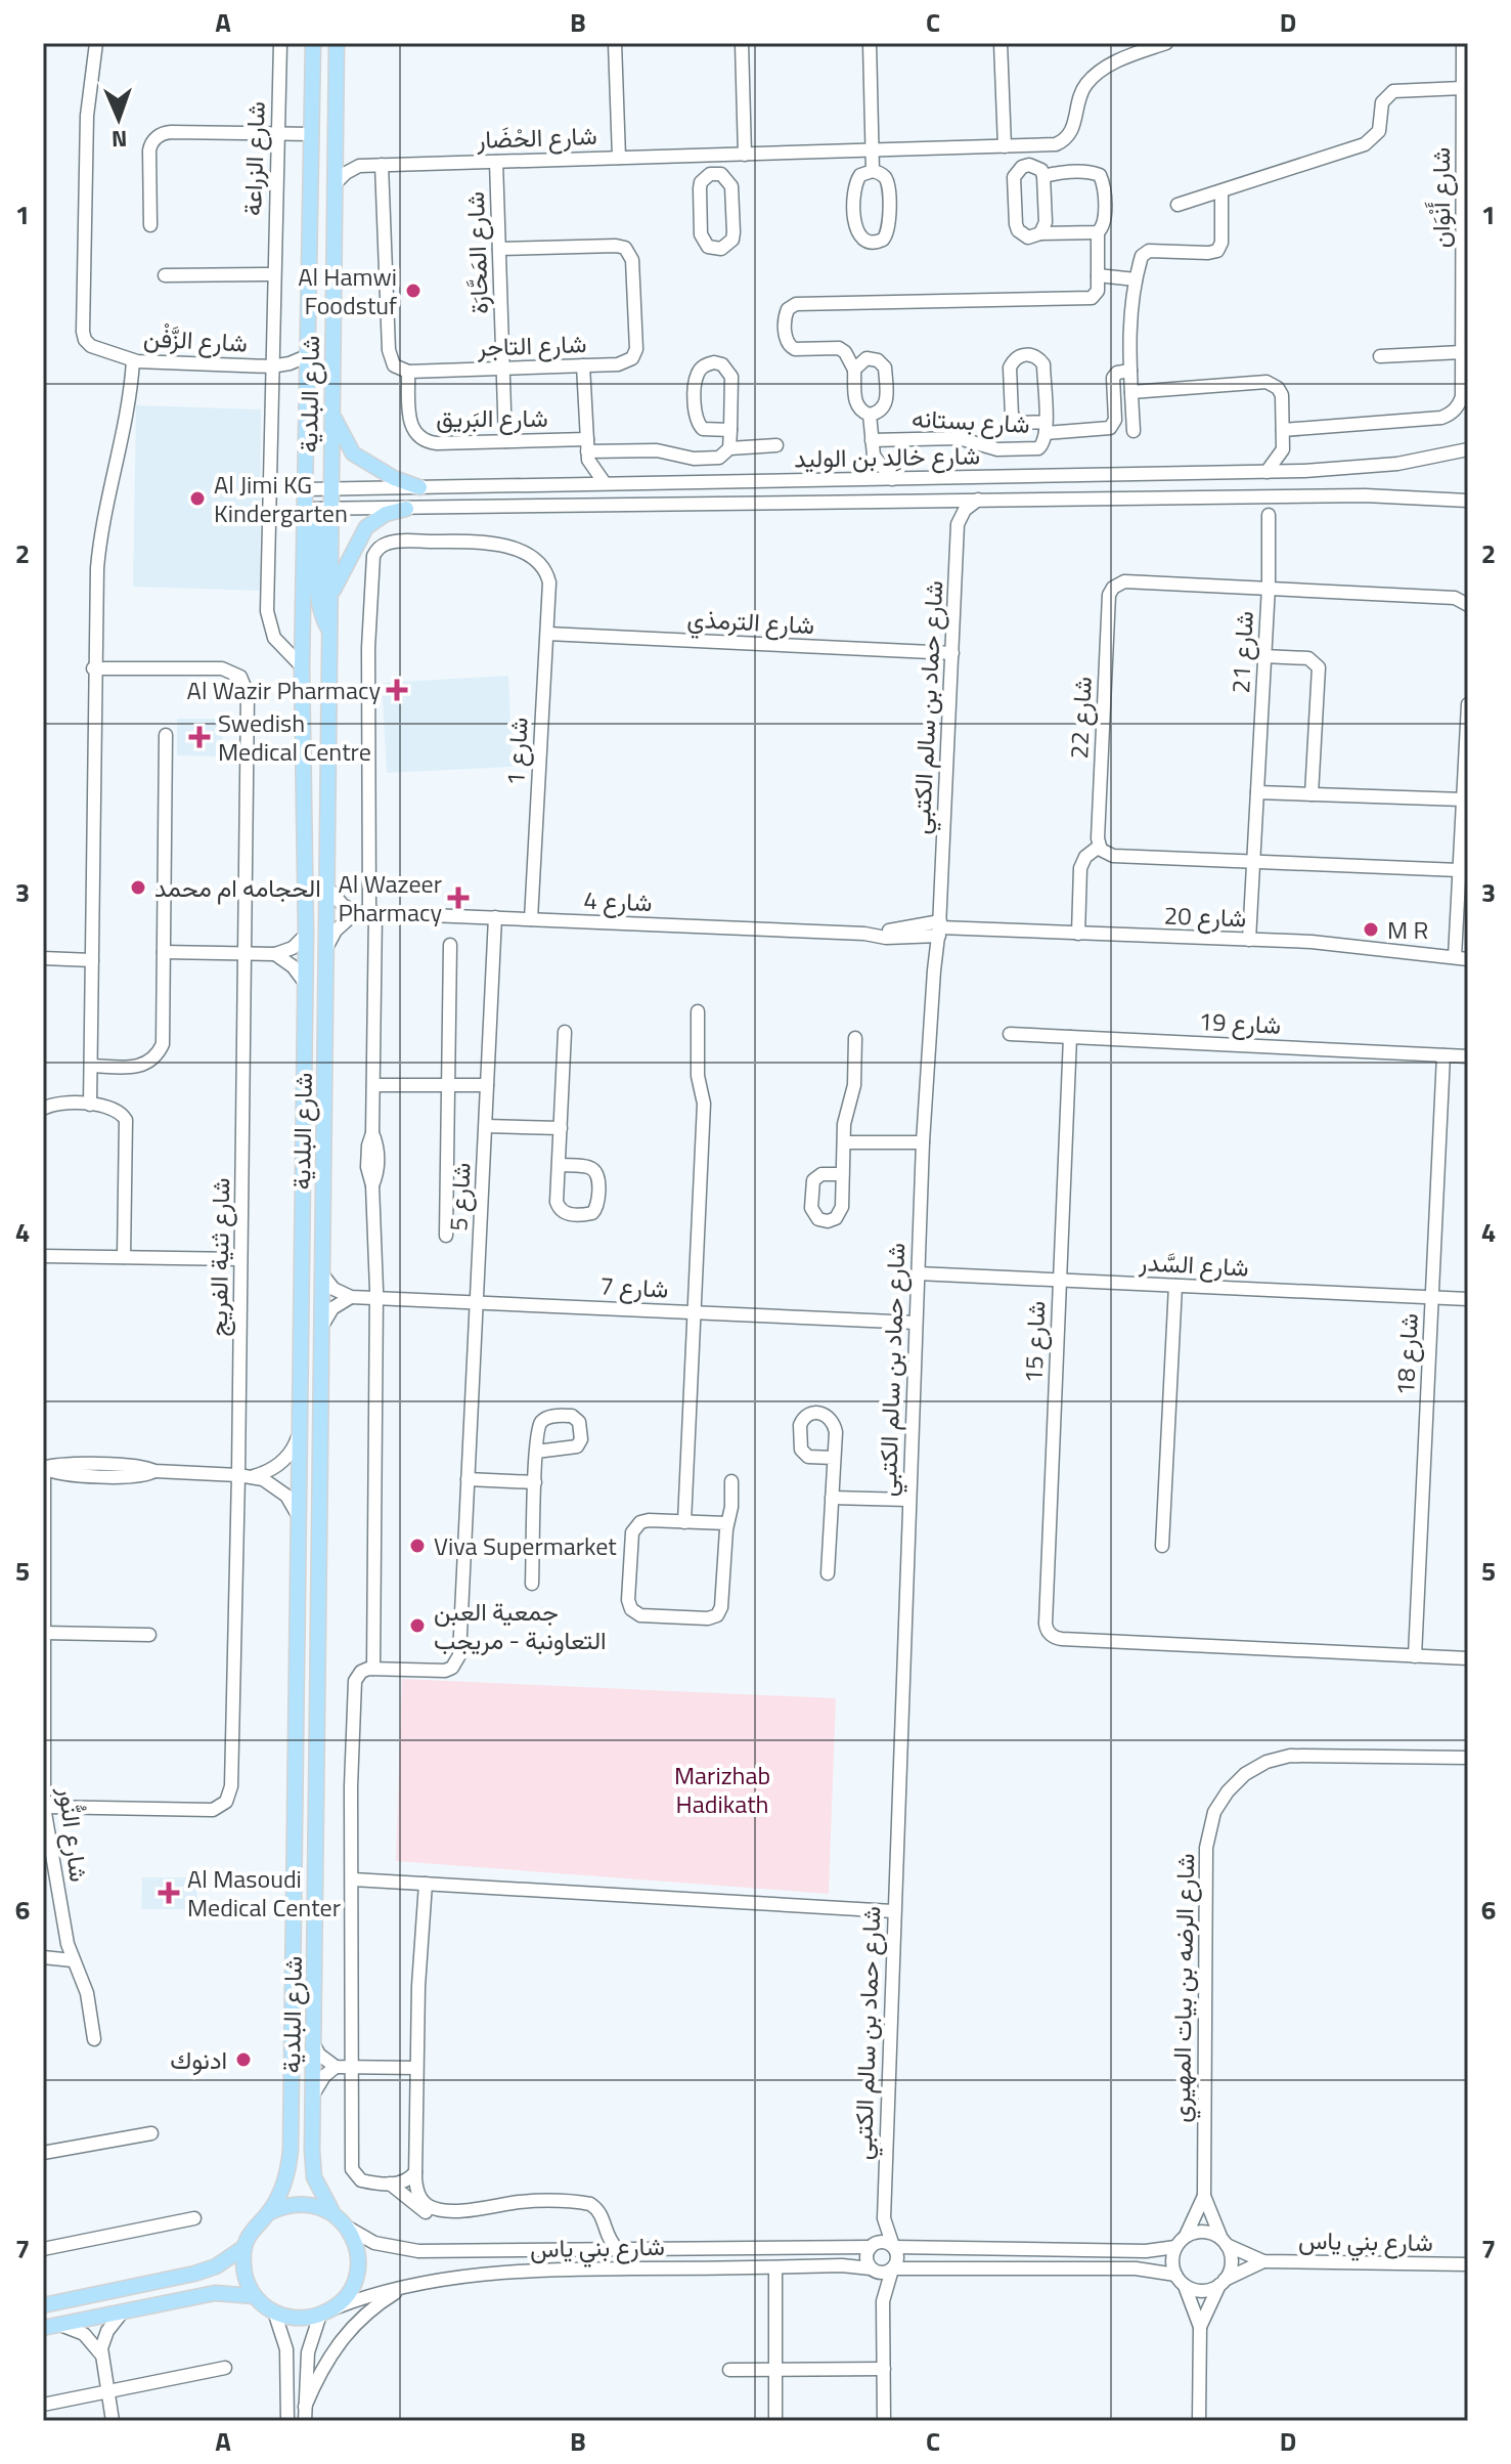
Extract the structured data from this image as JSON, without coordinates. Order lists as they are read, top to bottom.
{
  "streets": {
    "main road": ["شارع البلدية"],
    "street": [
      "شارع الحْضَار",
      "شارع الزراعة",
      "شارع أَنْوَان",
      "شارع المَحَّارَة",
      "شارع الزَّفْن",
      "شارع التاجر",
      "شارع البَريق",
      "شارع بستانه",
      "شارع خالِد بن الوليد",
      "شارع الترمذي",
      "شارع 21",
      "شارع حماد بن سالم الكتبي",
      "شارع 22",
      "شارع 1",
      "شارع 4",
      "شارع 20",
      "شارع 19",
      "شارع 5",
      "شارع ثنية الفريج",
      "شارع السَّدر",
      "شارع 7",
      "شارع 15",
      "شارع 18",
      "شارع النُّور",
      "شارع الرضه بن بيات المهيري",
      "شارع بني ياس"
    ]
  },
  "crossings": [
    ["شارع الحْضَار", "شارع المَحَّارَة"],
    ["شارع الزراعة", "شارع الزَّفْن"],
    ["شارع الزراعة", "شارع البلدية"],
    ["شارع المَحَّارَة", "شارع التاجر"],
    ["شارع المَحَّارَة", "شارع البَريق"],
    ["شارع الزَّفْن", "شارع البلدية"],
    ["شارع التاجر", "شارع البَريق"],
    ["شارع البلدية", "شارع خالِد بن الوليد"],
    ["شارع البلدية", "شارع بني ياس"],
    ["شارع الترمذي", "شارع حماد بن سالم الكتبي"],
    ["شارع الترمذي", "شارع 1"],
    ["شارع 21", "شارع 22"],
    ["شارع 21", "شارع 20"],
    ["شارع حماد بن سالم الكتبي", "شارع 4"],
    ["شارع حماد بن سالم الكتبي", "شارع 20"],
    ["شارع حماد بن سالم الكتبي", "شارع السَّدر"],
    ["شارع حماد بن سالم الكتبي", "شارع 7"],
    ["شارع حماد بن سالم الكتبي", "شارع بني ياس"],
    ["شارع 1", "شارع 4"],
    ["شارع 4", "شارع 20"],
    ["شارع 4", "شارع 5"],
    ["شارع 19", "شارع 15"],
    ["شارع 19", "شارع 18"],
    ["شارع 5", "شارع 7"],
    ["شارع ثنية الفريج", "شارع النُّور"],
    ["شارع السَّدر", "شارع 15"],
    ["شارع السَّدر", "شارع 18"],
    ["شارع 15", "شارع 18"],
    ["شارع الرضه بن بيات المهيري", "شارع بني ياس"]
  ],
  "parks": ["Marizhab Hadikath"],
  "places": {
    "other": [
      "Al Hamwi Foodstuf",
      "Al Jimi KG Kindergarten",
      "الحجامه ام محمد",
      "M R",
      "Viva Supermarket",
      "جمعية العبن التعاونبة - مريجب",
      "ادنوك"
    ],
    "health": [
      "Al Wazir Pharmacy",
      "Swedish Medical Centre",
      "Al Wazeer Pharmacy",
      "Al Masoudi Medical Center"
    ]
  },
  "north": "bottom",
  "grid": {
    "columns": [
      "A",
      "B",
      "C",
      "D"
    ],
    "rows": [
      "1",
      "2",
      "3",
      "4",
      "5",
      "6",
      "7"
    ]
  }
}
